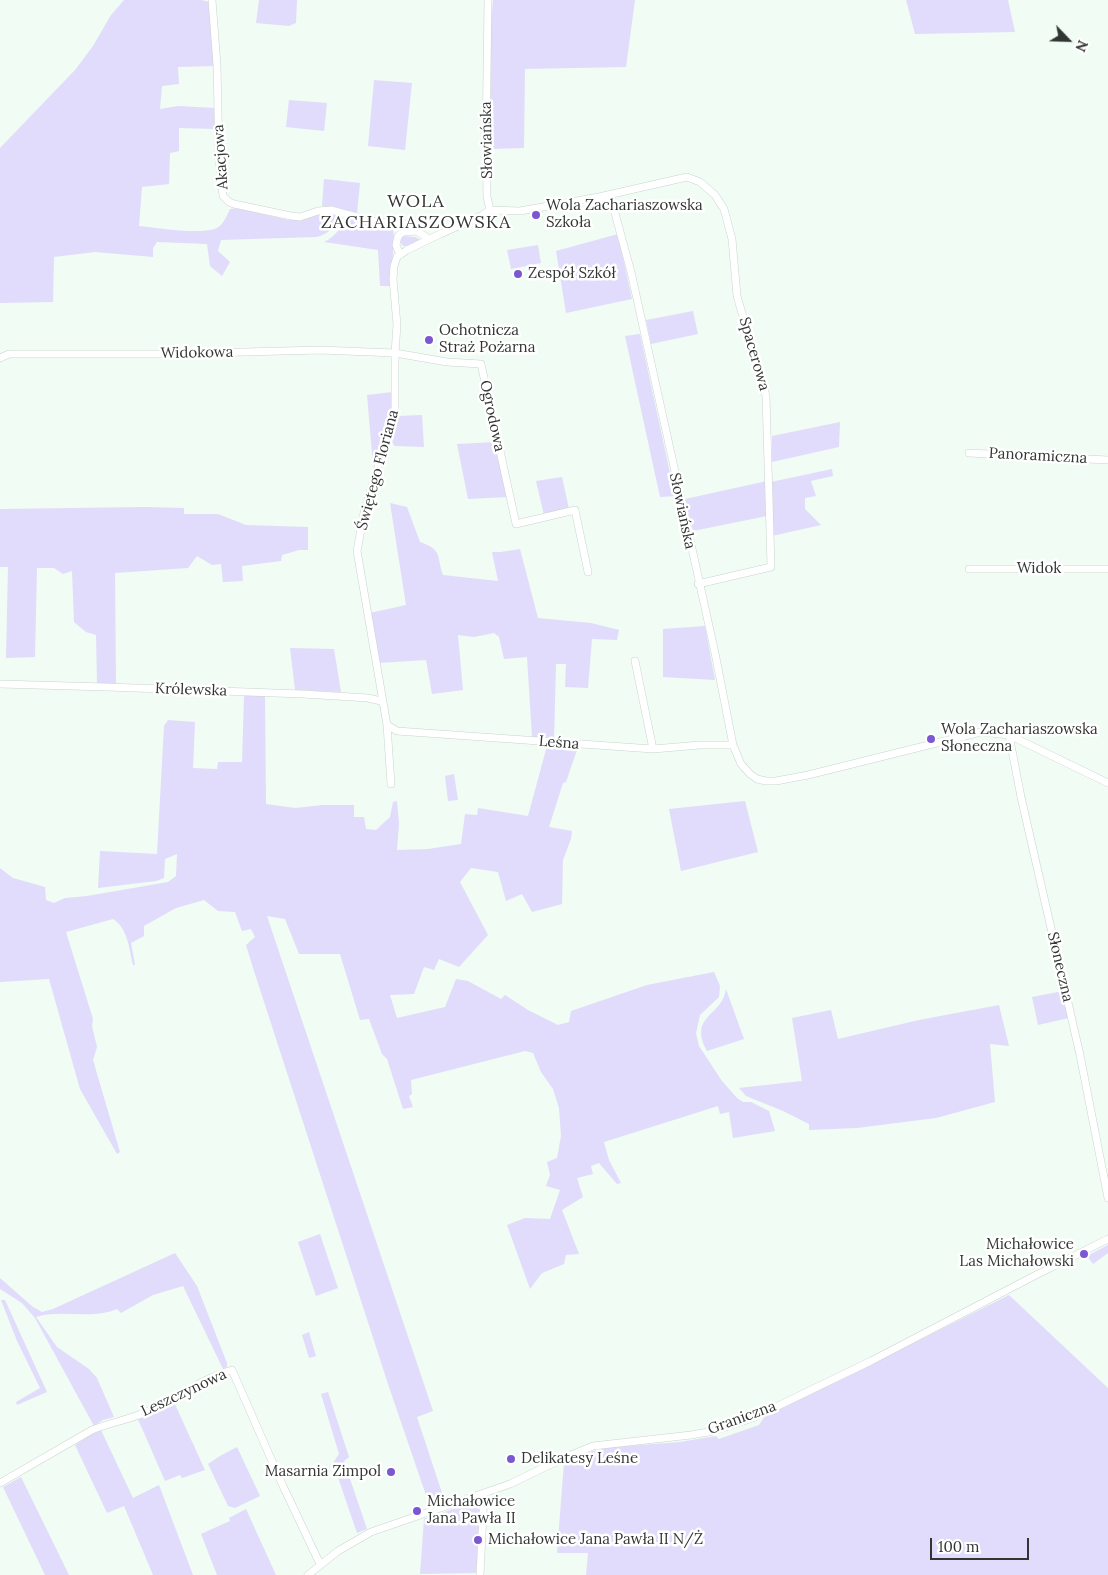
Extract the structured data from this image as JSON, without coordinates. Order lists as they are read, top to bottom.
{
  "streets": {
    "street": [
      "Słowiańska",
      "Akacjowa",
      "Widokowa",
      "Spacerowa",
      "Ogrodowa",
      "Panoramiczna",
      "Świętego Floriana",
      "Widok",
      "Królewska",
      "Leśna",
      "Słoneczna",
      "Leszczynowa",
      "Graniczna"
    ]
  },
  "crossings": [
    ["Słowiańska", "Spacerowa"],
    ["Słowiańska", "Leśna"],
    ["Słowiańska", "Słoneczna"],
    ["Widokowa", "Ogrodowa"],
    ["Widokowa", "Świętego Floriana"],
    ["Ogrodowa", "Świętego Floriana"],
    ["Świętego Floriana", "Królewska"],
    ["Świętego Floriana", "Leśna"],
    ["Leszczynowa", "Graniczna"]
  ],
  "districts": ["WOLA ZACHARIASZOWSKA"],
  "places": [
    "Wola Zachariaszowska Szkoła",
    "Zespół Szkół",
    "Ochotnicza Straż Pożarna",
    "Wola Zachariaszowska Słoneczna",
    "Michałowice Las Michałowski",
    "Delikatesy Leśne",
    "Masarnia Zimpol",
    "Michałowice Jana Pawła II",
    "Michałowice Jana Pawła II N/Ż"
  ],
  "scale_bar": "100 m",
  "north": "bottom right"
}
